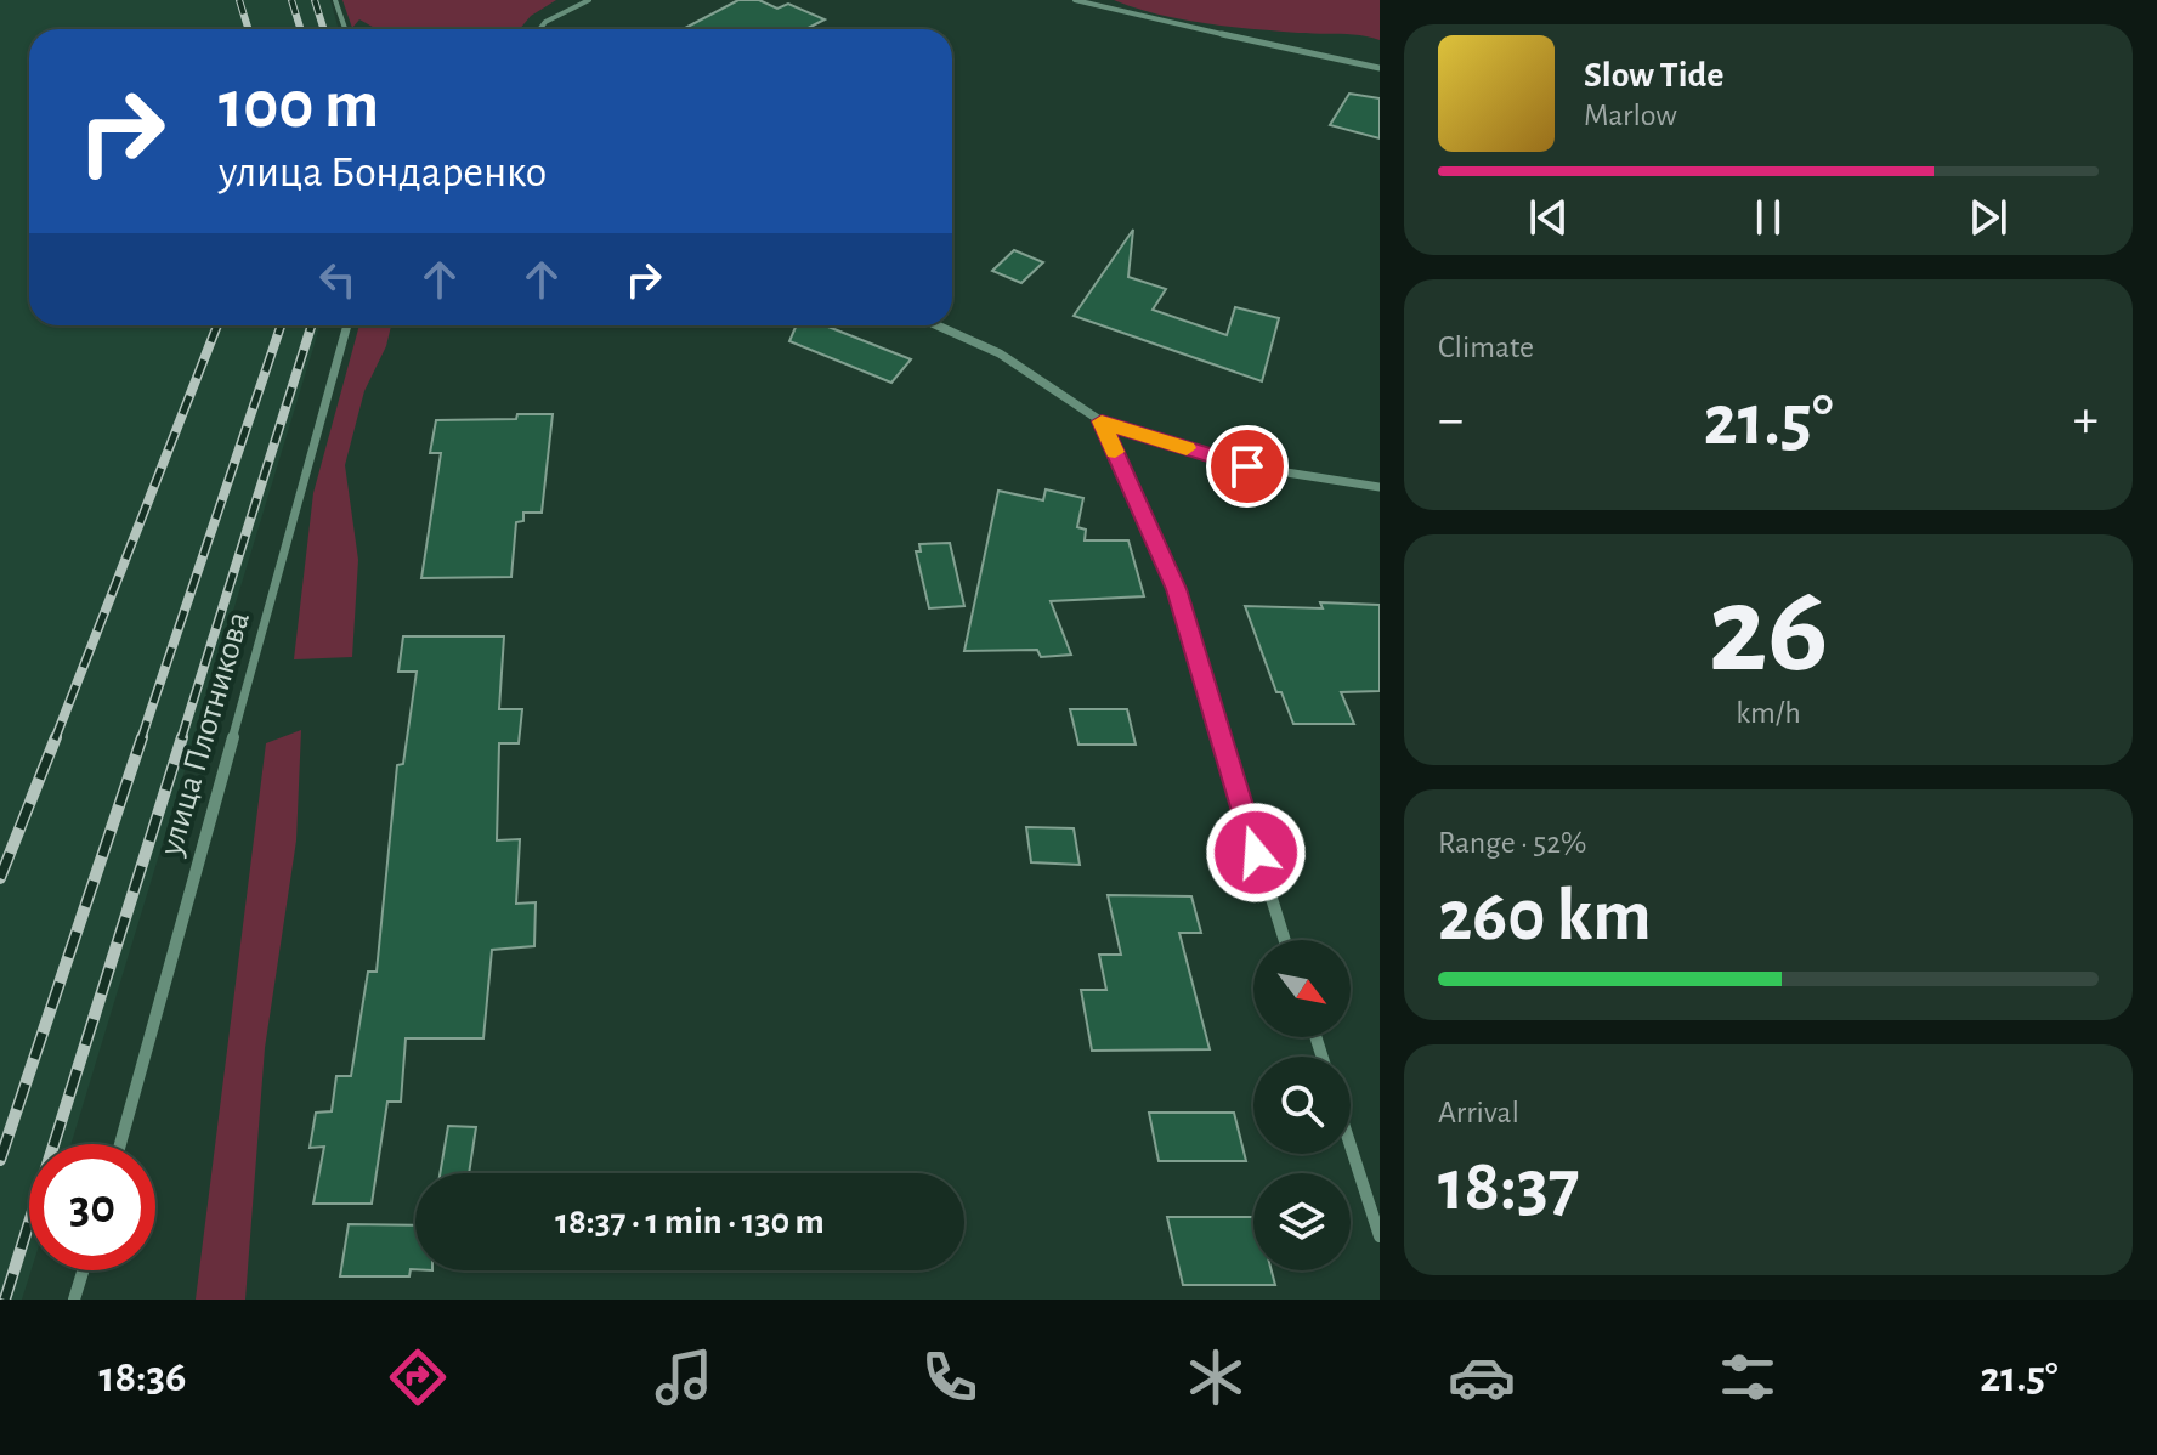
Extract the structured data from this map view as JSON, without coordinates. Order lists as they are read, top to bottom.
{
  "streets": {
    "street": ["улица Плотникова"]
  },
  "north": "bottom right",
  "page": {
    "turn": ["100 m", "улица Бондаренко"],
    "song": ["Slow Tide", "Marlow"],
    "tile": [
      "Climate",
      ["26", "km/h"],
      ["Range · 52%", "260 km"],
      ["Arrival", "18:37"]
    ],
    "heat": ["−", "21.5°", "+"],
    "limit": "30",
    "trip": "18:37 · 1 min · 130 m",
    "tabs": ["18:36", "21.5°"]
  }
}
